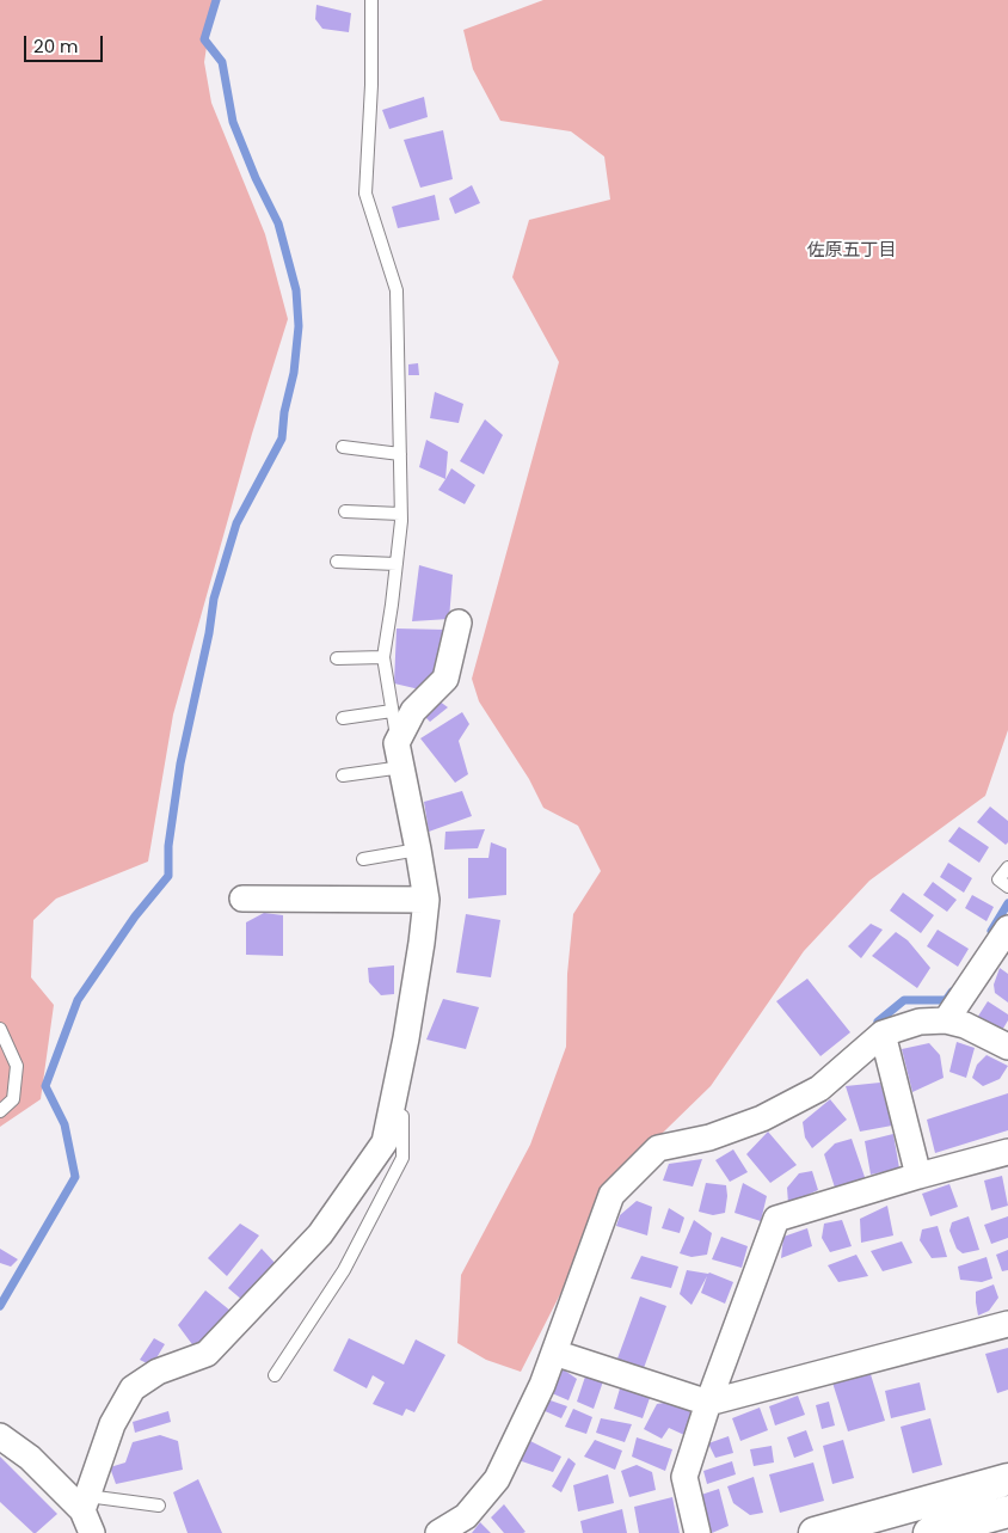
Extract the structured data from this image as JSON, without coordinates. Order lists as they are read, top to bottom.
{
  "districts": ["佐原五丁目"],
  "scale_bar": "20 m"
}
